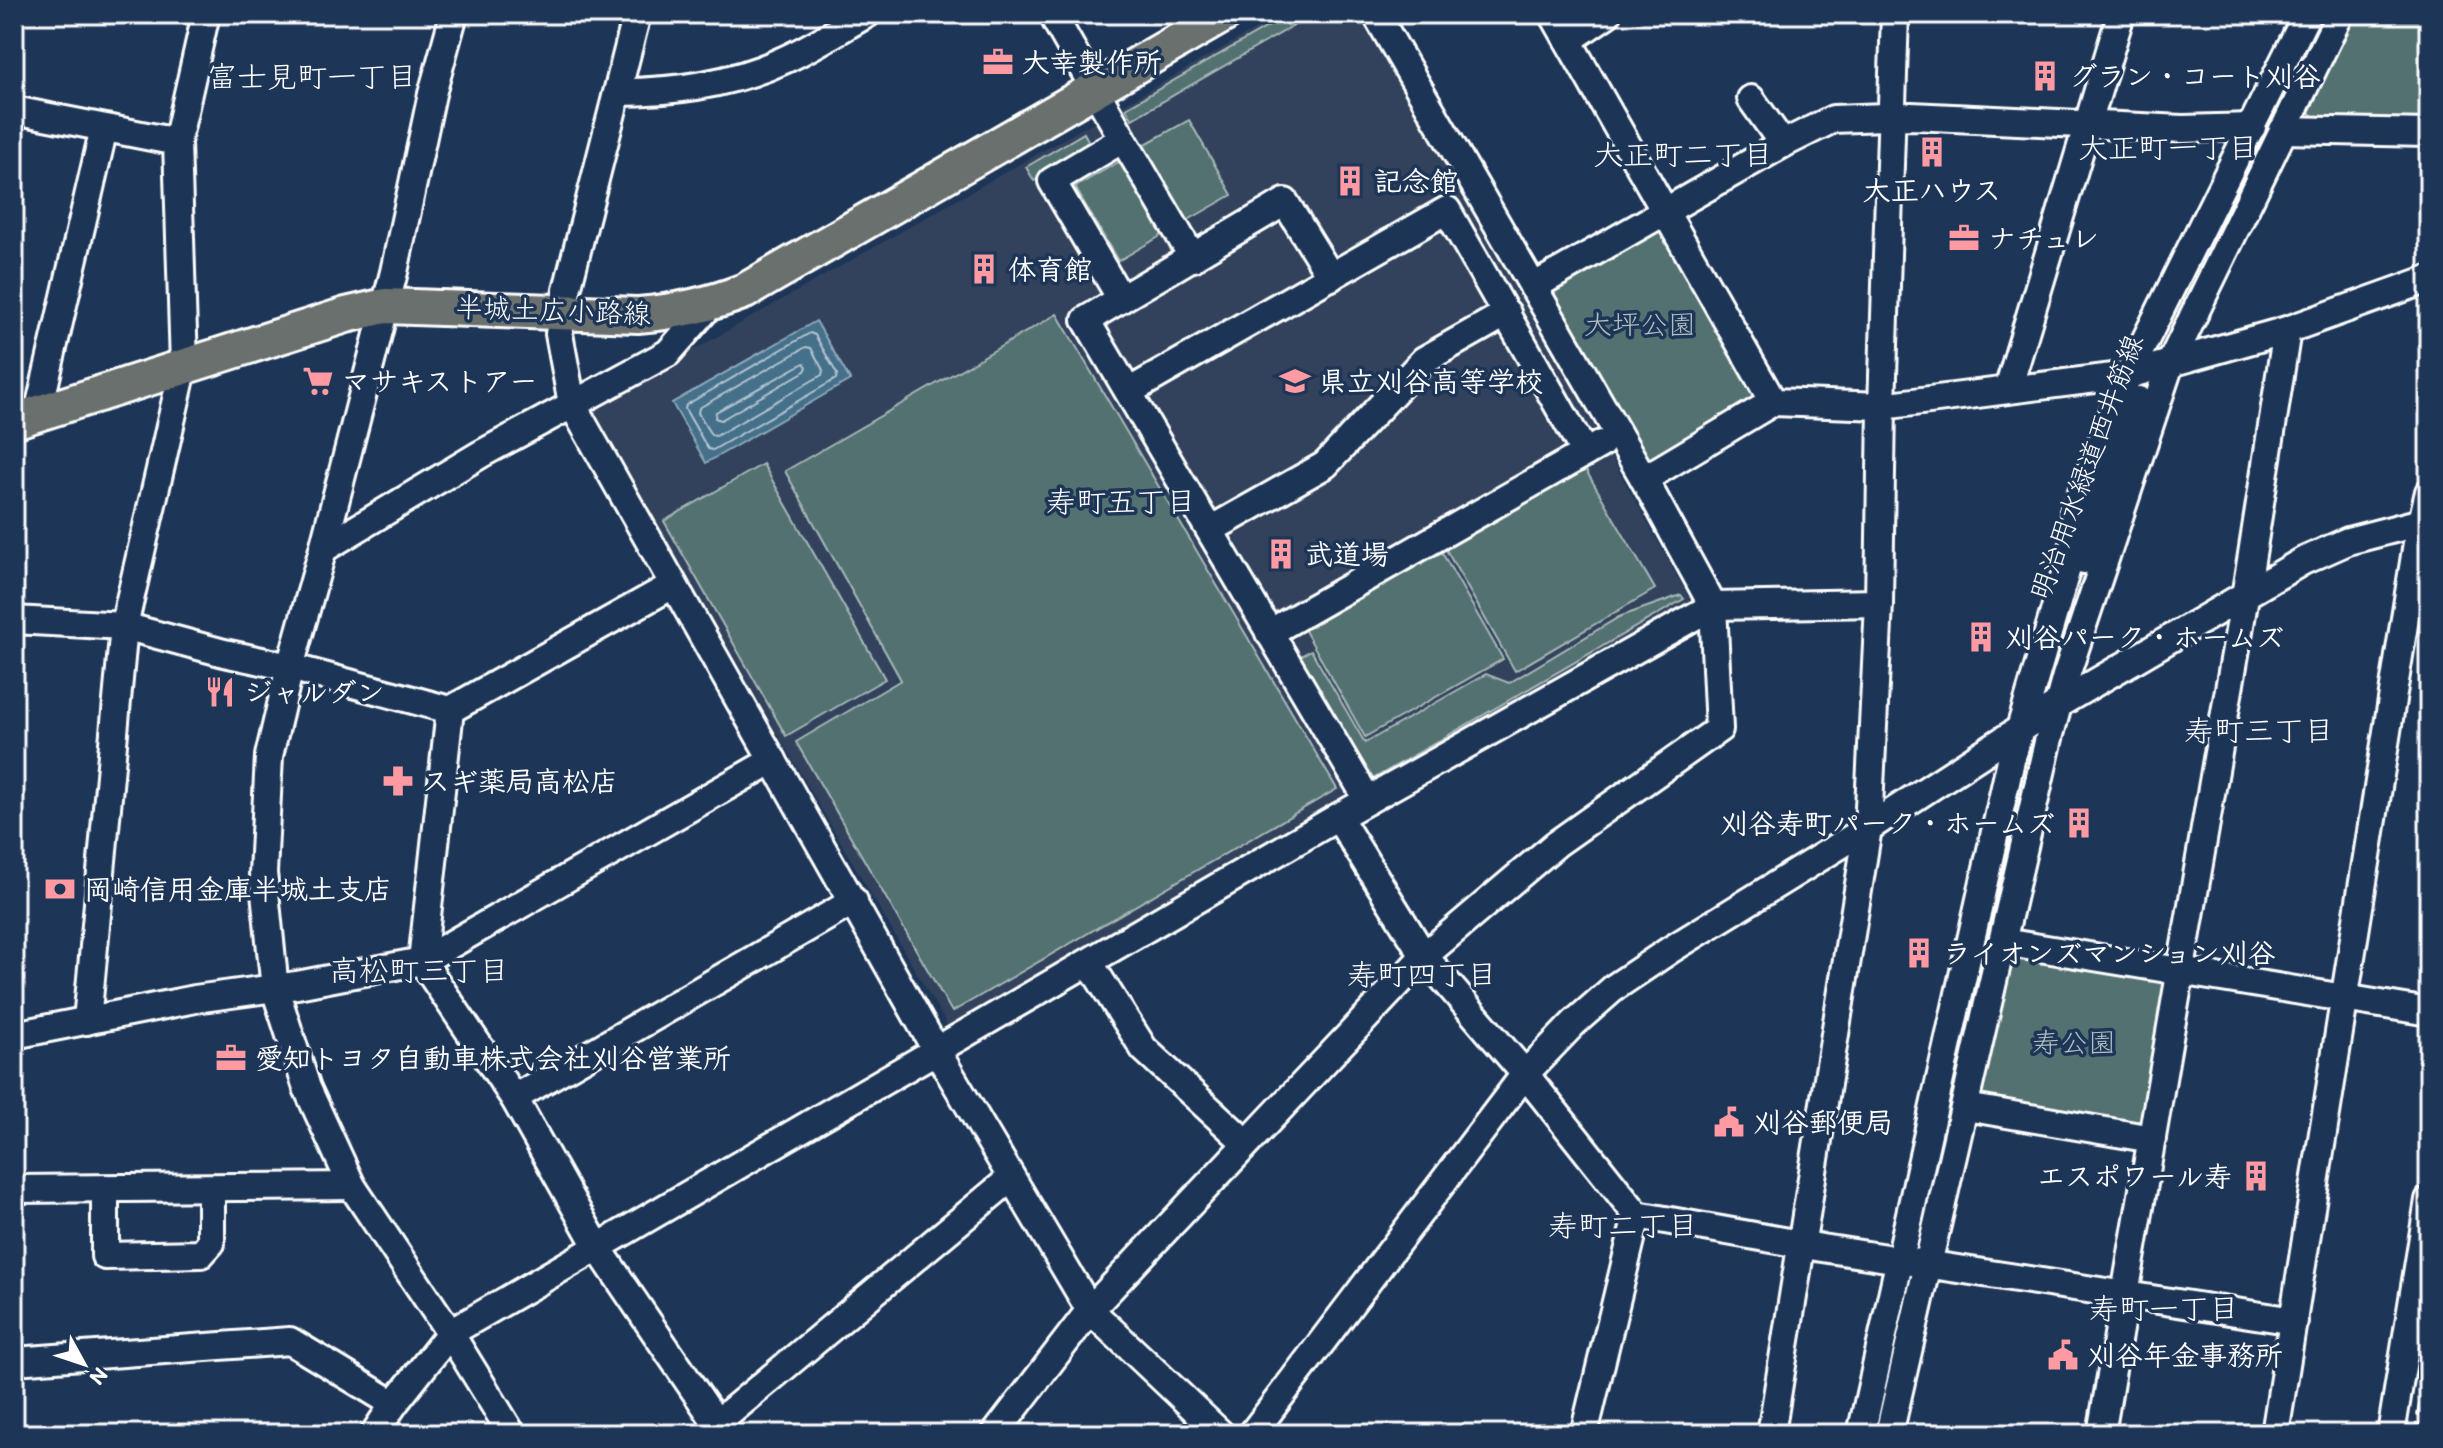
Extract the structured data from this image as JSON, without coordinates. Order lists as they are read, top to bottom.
{
  "streets": {
    "main road": ["半城土広小路線"],
    "street": ["明治用水緑道西井筋線"]
  },
  "districts": [
    "富士見町一丁目",
    "大正町一丁目",
    "大正町二丁目",
    "寿町五丁目",
    "寿町三丁目",
    "高松町三丁目",
    "寿町四丁目",
    "寿町二丁目",
    "寿町一丁目"
  ],
  "parks": ["大坪公園", "寿公園"],
  "places": {
    "office": ["大幸製作所", "ナチュレ", "愛知トヨタ自動車株式会社刈谷営業所"],
    "building": [
      "グラン・コート刈谷",
      "大正ハウス",
      "記念館",
      "体育館",
      "武道場",
      "刈谷パーク・ホームズ",
      "刈谷寿町パーク・ホームズ",
      "ライオンズマンション刈谷",
      "エスポワール寿"
    ],
    "supermarket": ["マサキストアー"],
    "school or university": ["県立刈谷高等学校"],
    "restaurant": ["ジャルダン"],
    "pharmacy": ["スギ薬局高松店"],
    "bank": ["岡崎信用金庫半城土支店"],
    "public building": ["刈谷郵便局", "刈谷年金事務所"]
  },
  "north": "bottom right"
}
